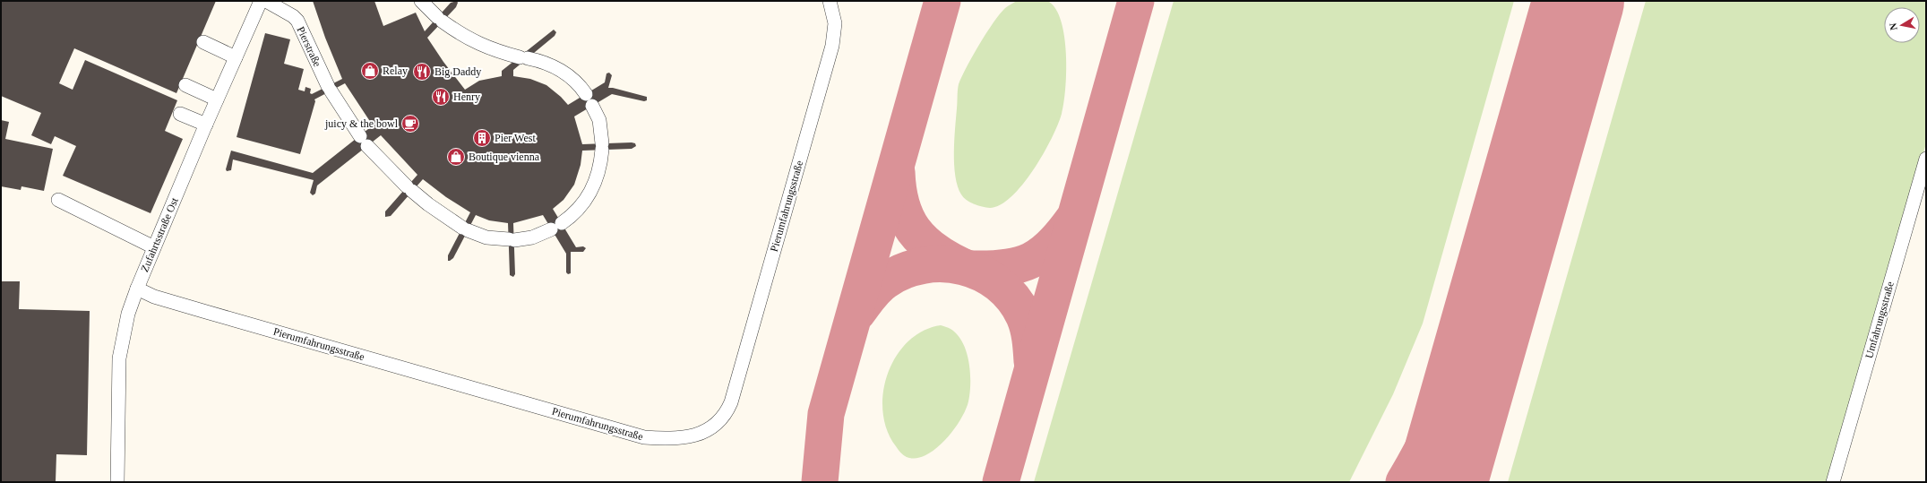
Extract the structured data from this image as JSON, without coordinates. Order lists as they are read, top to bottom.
{
  "streets": {
    "lane": [
      "Pierstraße",
      "Pierumfahrungsstraße",
      "Zufahrtsstraße Ost",
      "Umfahrungsstraße"
    ]
  },
  "crossings": [
    ["Pierumfahrungsstraße", "Zufahrtsstraße Ost"]
  ],
  "places": {
    "shop": ["Relay", "Boutique vienna"],
    "restaurant": ["Big Daddy", "Henry"],
    "cafe": ["juicy & the bowl"],
    "building": ["Pier West"]
  },
  "north": "left"
}
